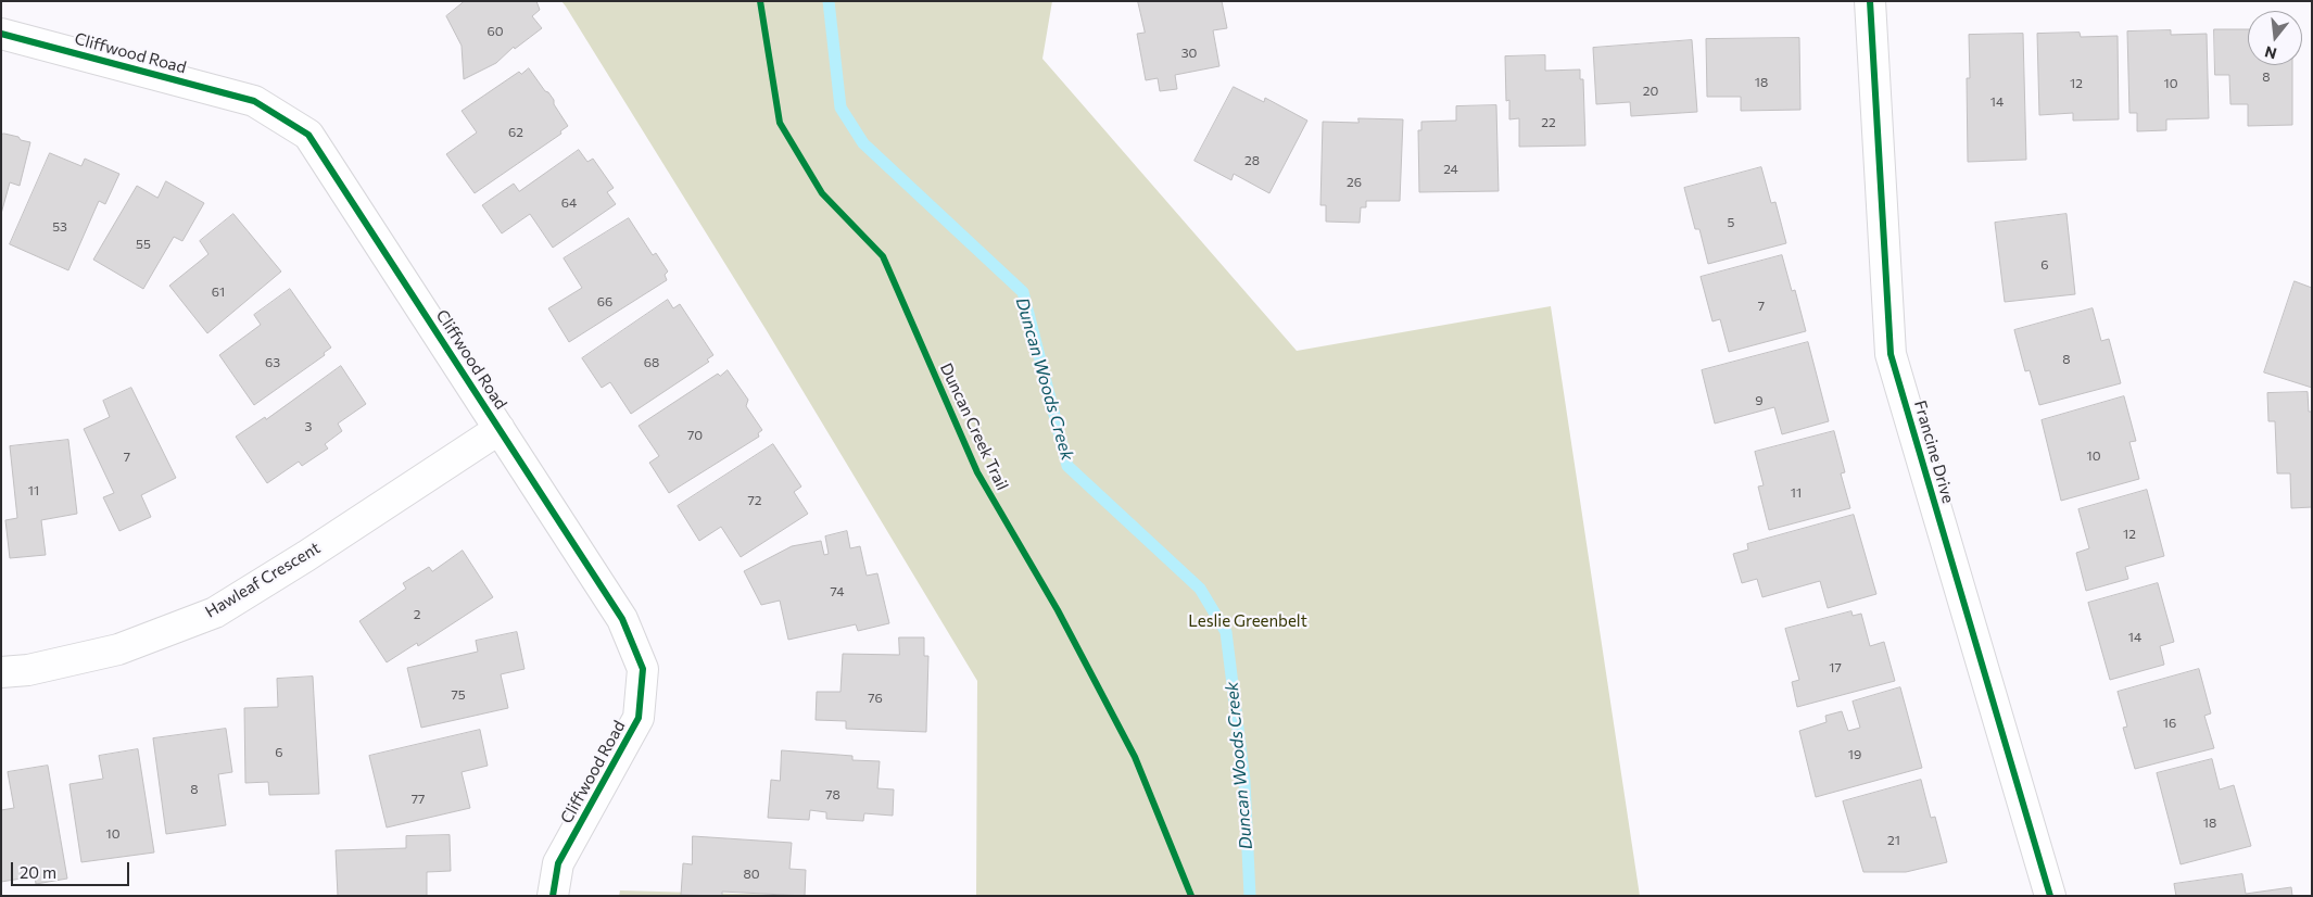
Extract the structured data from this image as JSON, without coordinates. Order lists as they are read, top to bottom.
{
  "streets": {
    "street": ["Cliffwood Road", "Francine Drive", "Hawleaf Crescent"],
    "cycle path": ["Duncan Creek Trail"]
  },
  "crossings": [
    ["Cliffwood Road", "Hawleaf Crescent"]
  ],
  "water": ["Duncan Woods Creek"],
  "parks": ["Leslie Greenbelt"],
  "house_numbers": [
    "60",
    "30",
    "8",
    "18",
    "12",
    "10",
    "20",
    "14",
    "22",
    "62",
    "28",
    "24",
    "26",
    "64",
    "5",
    "53",
    "55",
    "6",
    "61",
    "66",
    "7",
    "8",
    "63",
    "68",
    "9",
    "3",
    "70",
    "10",
    "7",
    "11",
    "11",
    "72",
    "12",
    "74",
    "2",
    "14",
    "17",
    "75",
    "76",
    "16",
    "6",
    "19",
    "8",
    "78",
    "77",
    "18",
    "10",
    "21",
    "80"
  ],
  "scale_bar": "20 m",
  "north": "bottom"
}
